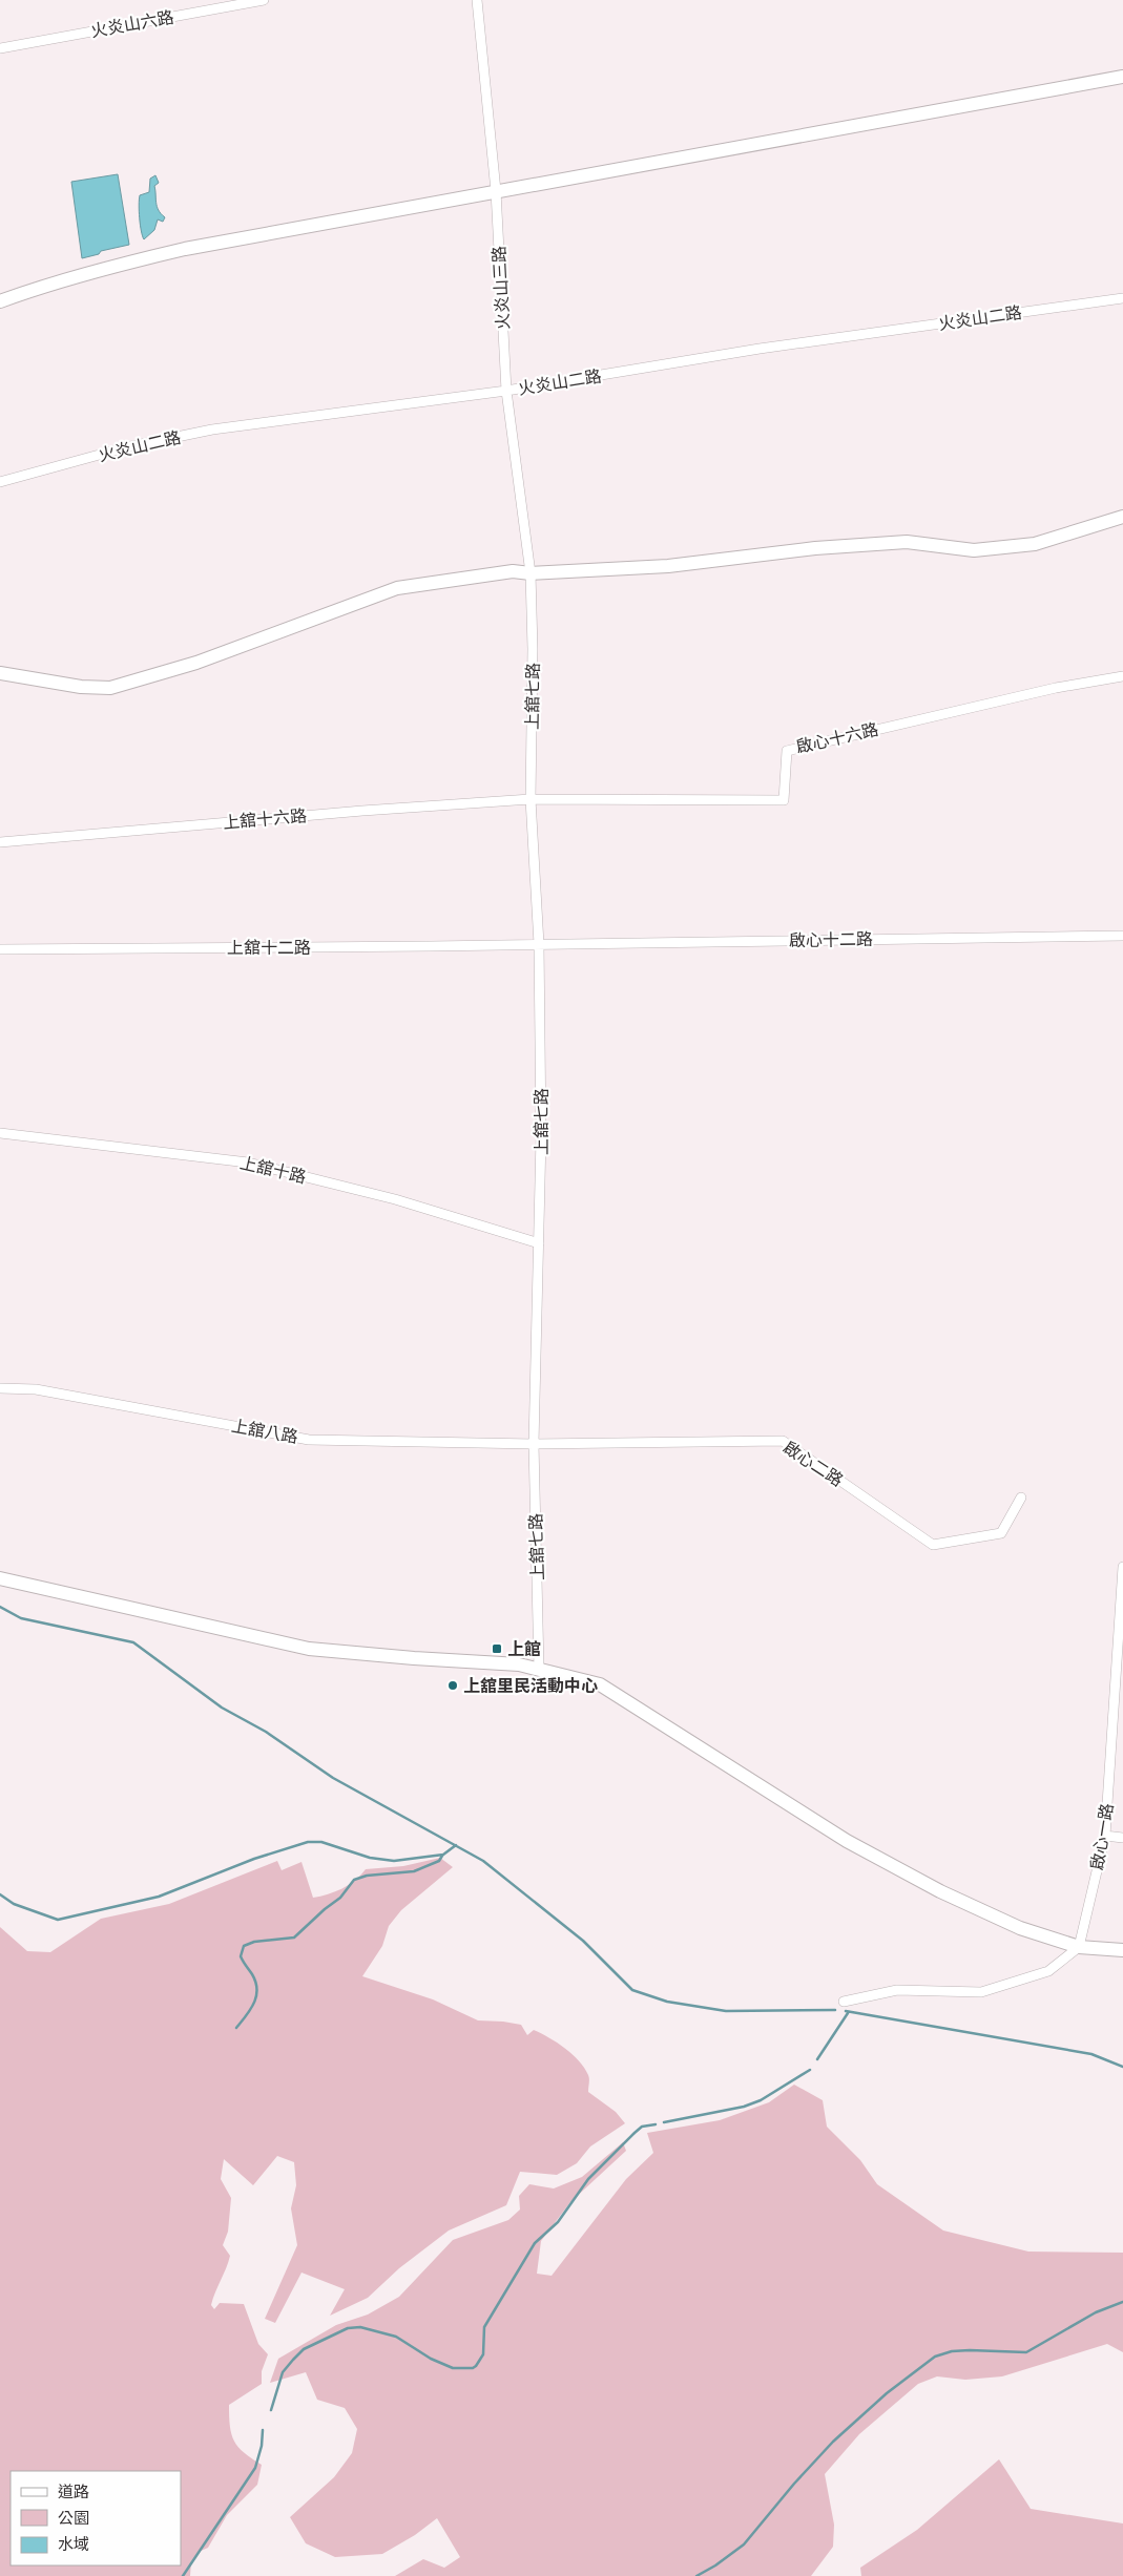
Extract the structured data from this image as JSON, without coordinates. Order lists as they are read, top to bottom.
{
  "streets": {
    "street": [
      "火炎山六路",
      "火炎山三路",
      "火炎山二路",
      "上舘七路",
      "啟心十六路",
      "上舘十六路",
      "啟心十二路",
      "上舘十二路",
      "上舘十路",
      "上舘八路",
      "啟心二路",
      "啟心一路"
    ]
  },
  "crossings": [
    ["火炎山三路", "火炎山二路"],
    ["火炎山三路", "上舘七路"],
    ["上舘七路", "啟心十六路"],
    ["上舘七路", "上舘十六路"],
    ["上舘七路", "啟心十二路"],
    ["上舘七路", "上舘十二路"],
    ["上舘七路", "上舘十路"],
    ["上舘七路", "上舘八路"],
    ["上舘七路", "啟心二路"],
    ["啟心十六路", "上舘十六路"],
    ["啟心十二路", "上舘十二路"],
    ["上舘八路", "啟心二路"]
  ],
  "places": {
    "transit": ["上館"],
    "other": ["上舘里民活動中心"]
  },
  "legend": ["道路", "公園", "水域"]
}
